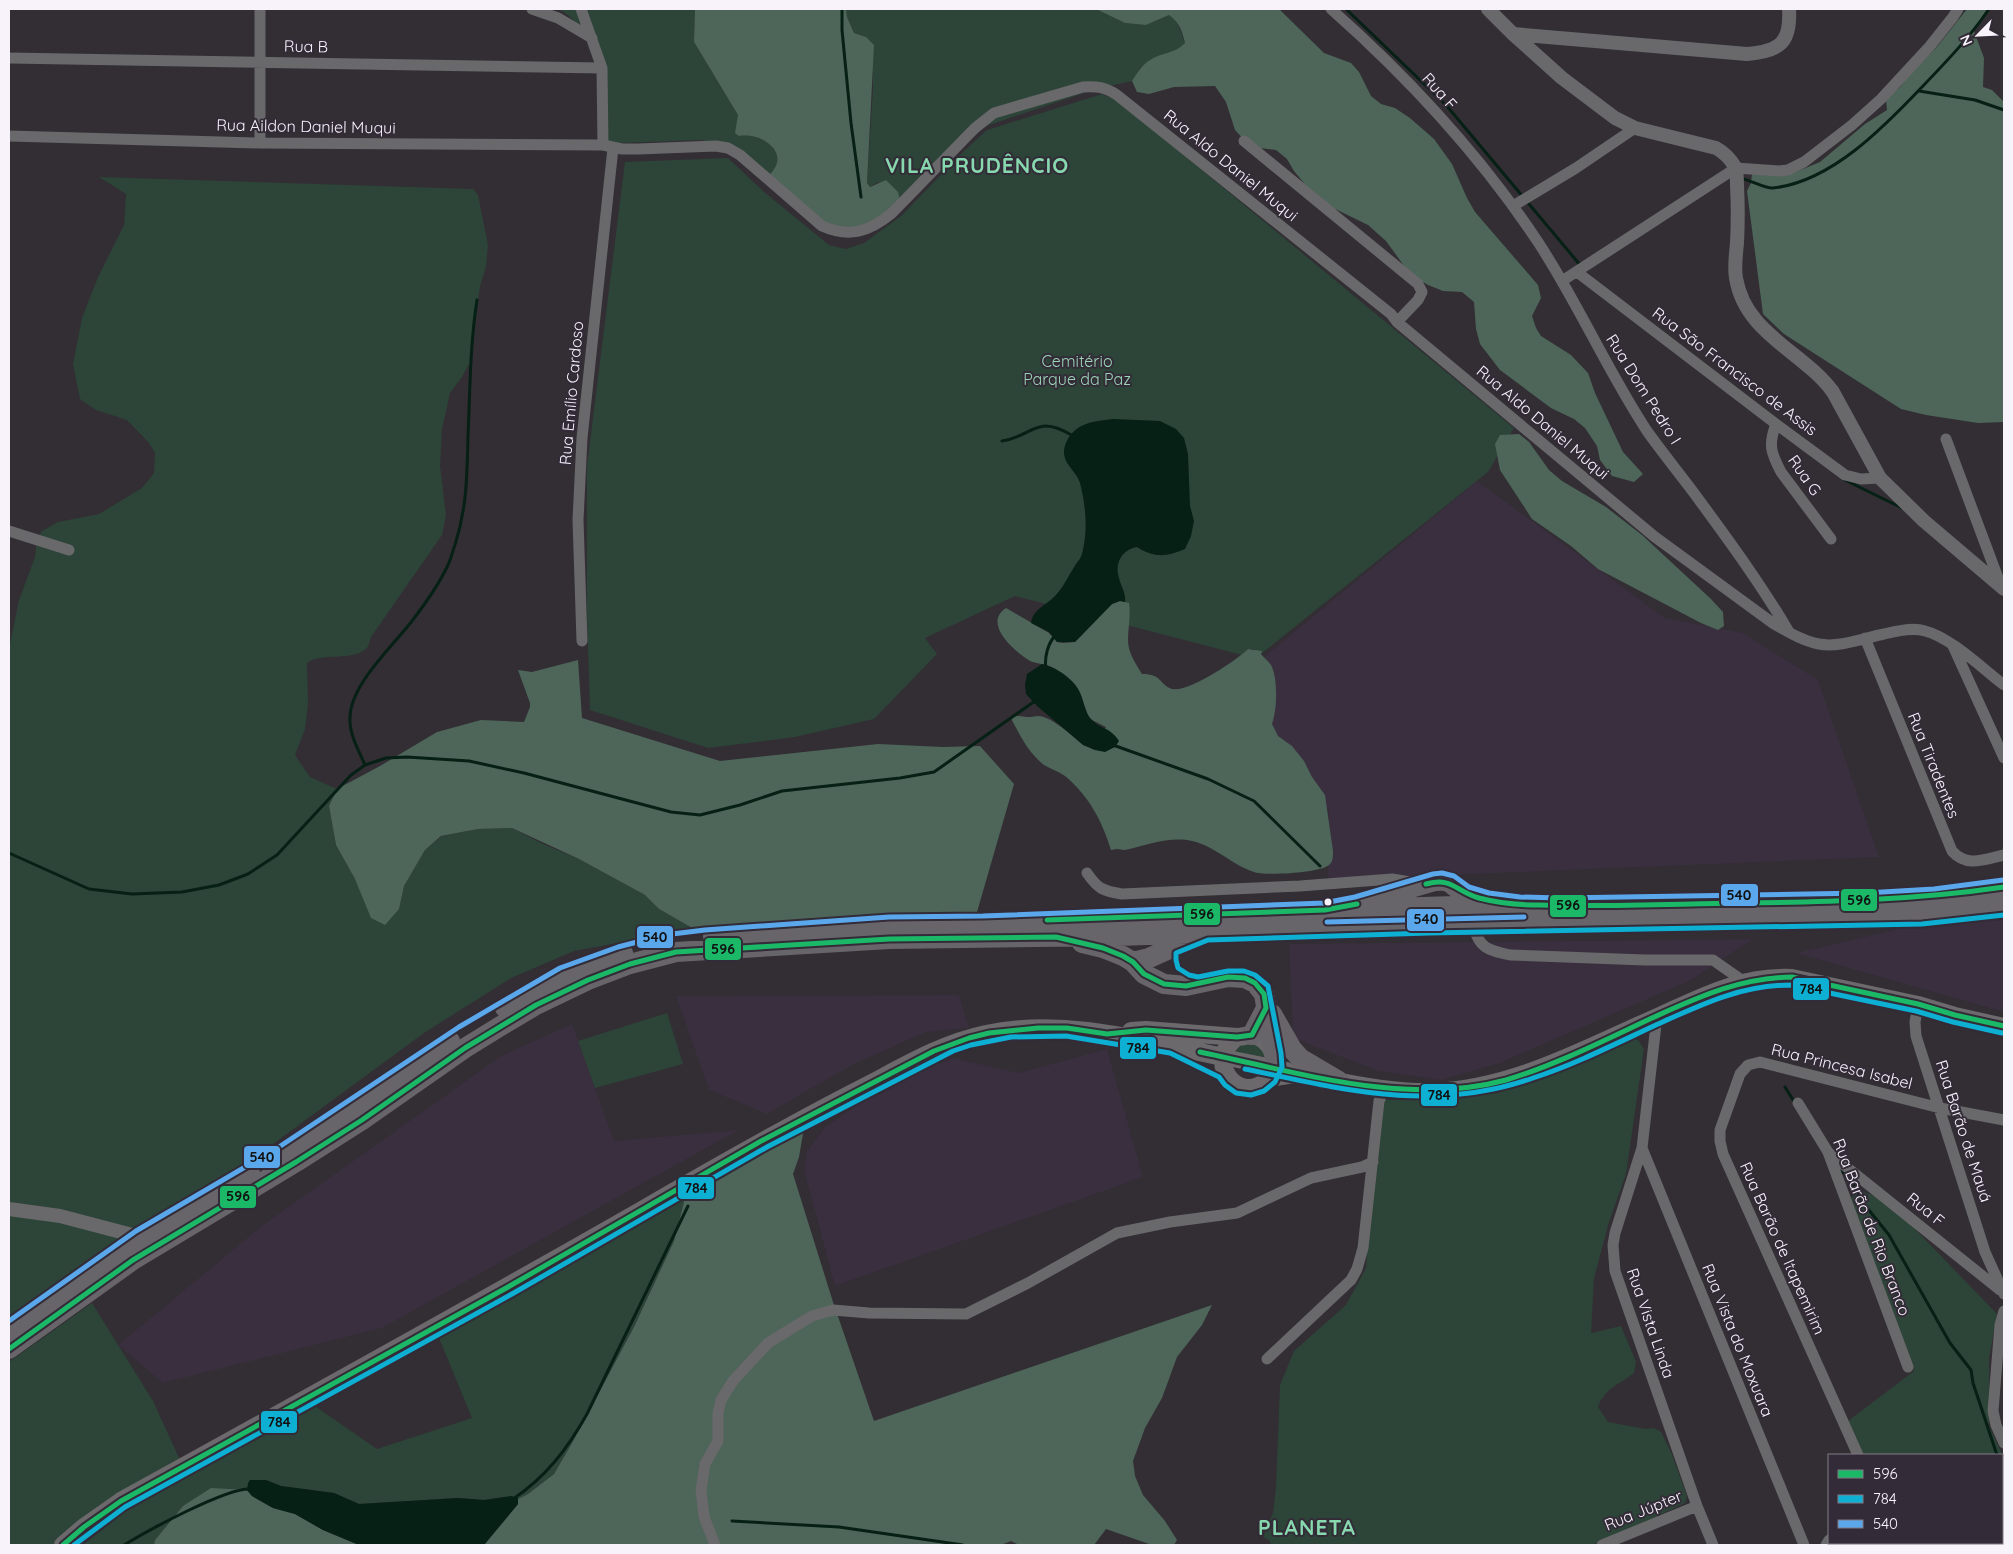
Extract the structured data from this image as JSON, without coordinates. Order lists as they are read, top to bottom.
{
  "streets": {
    "street": [
      "Rua B",
      "Rua F",
      "Rua Aildon Daniel Muqui",
      "Rua Aldo Daniel Muqui",
      "Rua São Francisco de Assis",
      "Rua Dom Pedro I",
      "Rua Emílio Cardoso",
      "Rua G",
      "Rua Tiradentes",
      "Rua Princesa Isabel",
      "Rua Barão de Mauá",
      "Rua Barão de Rio Branco",
      "Rua Barão de Itapemirim",
      "Rua Vista Linda",
      "Rua Vista do Moxuara",
      "Rua Júpter"
    ]
  },
  "crossings": [
    ["Rua B", "Rua Emílio Cardoso"],
    ["Rua F", "Rua Dom Pedro I"],
    ["Rua F", "Rua Barão de Mauá"],
    ["Rua F", "Rua Barão de Rio Branco"],
    ["Rua Aildon Daniel Muqui", "Rua Aldo Daniel Muqui"],
    ["Rua Aildon Daniel Muqui", "Rua Emílio Cardoso"],
    ["Rua Aldo Daniel Muqui", "Rua Dom Pedro I"],
    ["Rua Aldo Daniel Muqui", "Rua Emílio Cardoso"],
    ["Rua Aldo Daniel Muqui", "Rua Tiradentes"],
    ["Rua São Francisco de Assis", "Rua G"],
    ["Rua Princesa Isabel", "Rua Barão de Mauá"],
    ["Rua Princesa Isabel", "Rua Barão de Itapemirim"],
    ["Rua Vista Linda", "Rua Vista do Moxuara"],
    ["Rua Vista Linda", "Rua Júpter"]
  ],
  "districts": ["VILA PRUDÊNCIO", "PLANETA"],
  "parks": ["Cemitério Parque da Paz"],
  "lines": ["transit line 540", "transit line 596", "transit line 784"],
  "legend": ["596", "784", "540"],
  "north": "bottom left"
}
